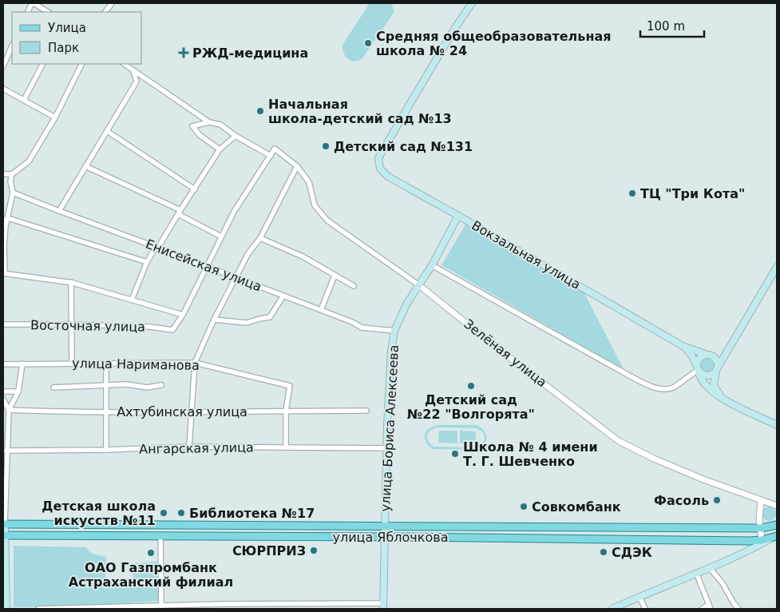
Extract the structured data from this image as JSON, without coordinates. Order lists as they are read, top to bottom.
{
  "streets": {
    "main road": ["Вокзальная улица", "улица Бориса Алексеева", "улица Яблочкова"],
    "street": [
      "Енисейская улица",
      "Восточная улица",
      "Зелёная улица",
      "улица Нариманова",
      "Ахтубинская улица",
      "Ангарская улица"
    ]
  },
  "crossings": [
    ["Вокзальная улица", "улица Бориса Алексеева"],
    ["Енисейская улица", "улица Бориса Алексеева"],
    ["Зелёная улица", "улица Бориса Алексеева"],
    ["улица Нариманова", "Ахтубинская улица"],
    ["улица Бориса Алексеева", "Ангарская улица"],
    ["улица Бориса Алексеева", "улица Яблочкова"]
  ],
  "places": {
    "other": [
      "Средняя общеобразовательная школа № 24",
      "Начальная школа-детский сад №13",
      "Детский сад №131",
      "ТЦ \"Три Кота\"",
      "Детский сад №22 \"Волгорята\"",
      "Школа № 4 имени Т. Г. Шевченко",
      "Фасоль",
      "Совкомбанк",
      "Детская школа искусств №11",
      "Библиотека №17",
      "СЮРПРИЗ",
      "СДЭК",
      "ОАО Газпромбанк Астраханский филиал"
    ],
    "health": ["РЖД-медицина"]
  },
  "legend": ["Улица", "Парк"],
  "scale_bar": "100 m"
}
